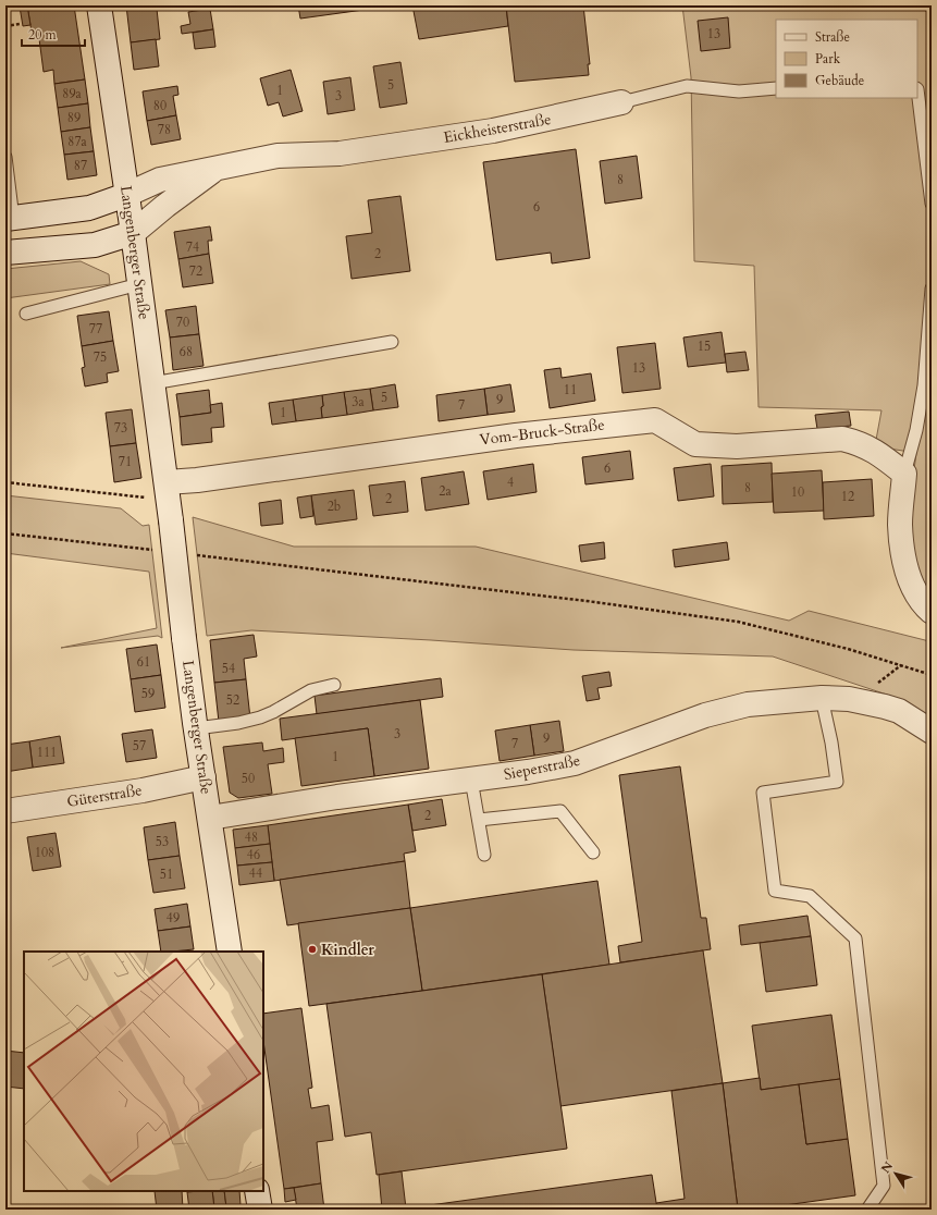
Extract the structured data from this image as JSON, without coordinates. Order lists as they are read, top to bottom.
{
  "streets": {
    "street": [
      "Eickheisterstraße",
      "Langenberger Straße",
      "Vom-Bruck-Straße",
      "Sieperstraße",
      "Güterstraße"
    ]
  },
  "crossings": [
    ["Eickheisterstraße", "Langenberger Straße"],
    ["Langenberger Straße", "Vom-Bruck-Straße"],
    ["Langenberger Straße", "Sieperstraße"],
    ["Langenberger Straße", "Güterstraße"]
  ],
  "places": ["Kindler"],
  "house_numbers": [
    "13",
    "5",
    "1",
    "89a",
    "3",
    "80",
    "89",
    "78",
    "87a",
    "87",
    "8",
    "6",
    "74",
    "2",
    "72",
    "70",
    "77",
    "15",
    "68",
    "75",
    "13",
    "11",
    "5",
    "9",
    "3a",
    "7",
    "1",
    "73",
    "71",
    "6",
    "4",
    "8",
    "2a",
    "10",
    "12",
    "2",
    "2b",
    "61",
    "54",
    "59",
    "52",
    "3",
    "9",
    "7",
    "57",
    "111",
    "1",
    "50",
    "2",
    "48",
    "53",
    "108",
    "46",
    "44",
    "51",
    "49"
  ],
  "legend": ["Straße", "Park", "Gebäude"],
  "scale_bar": "20 m",
  "north": "top left"
}
